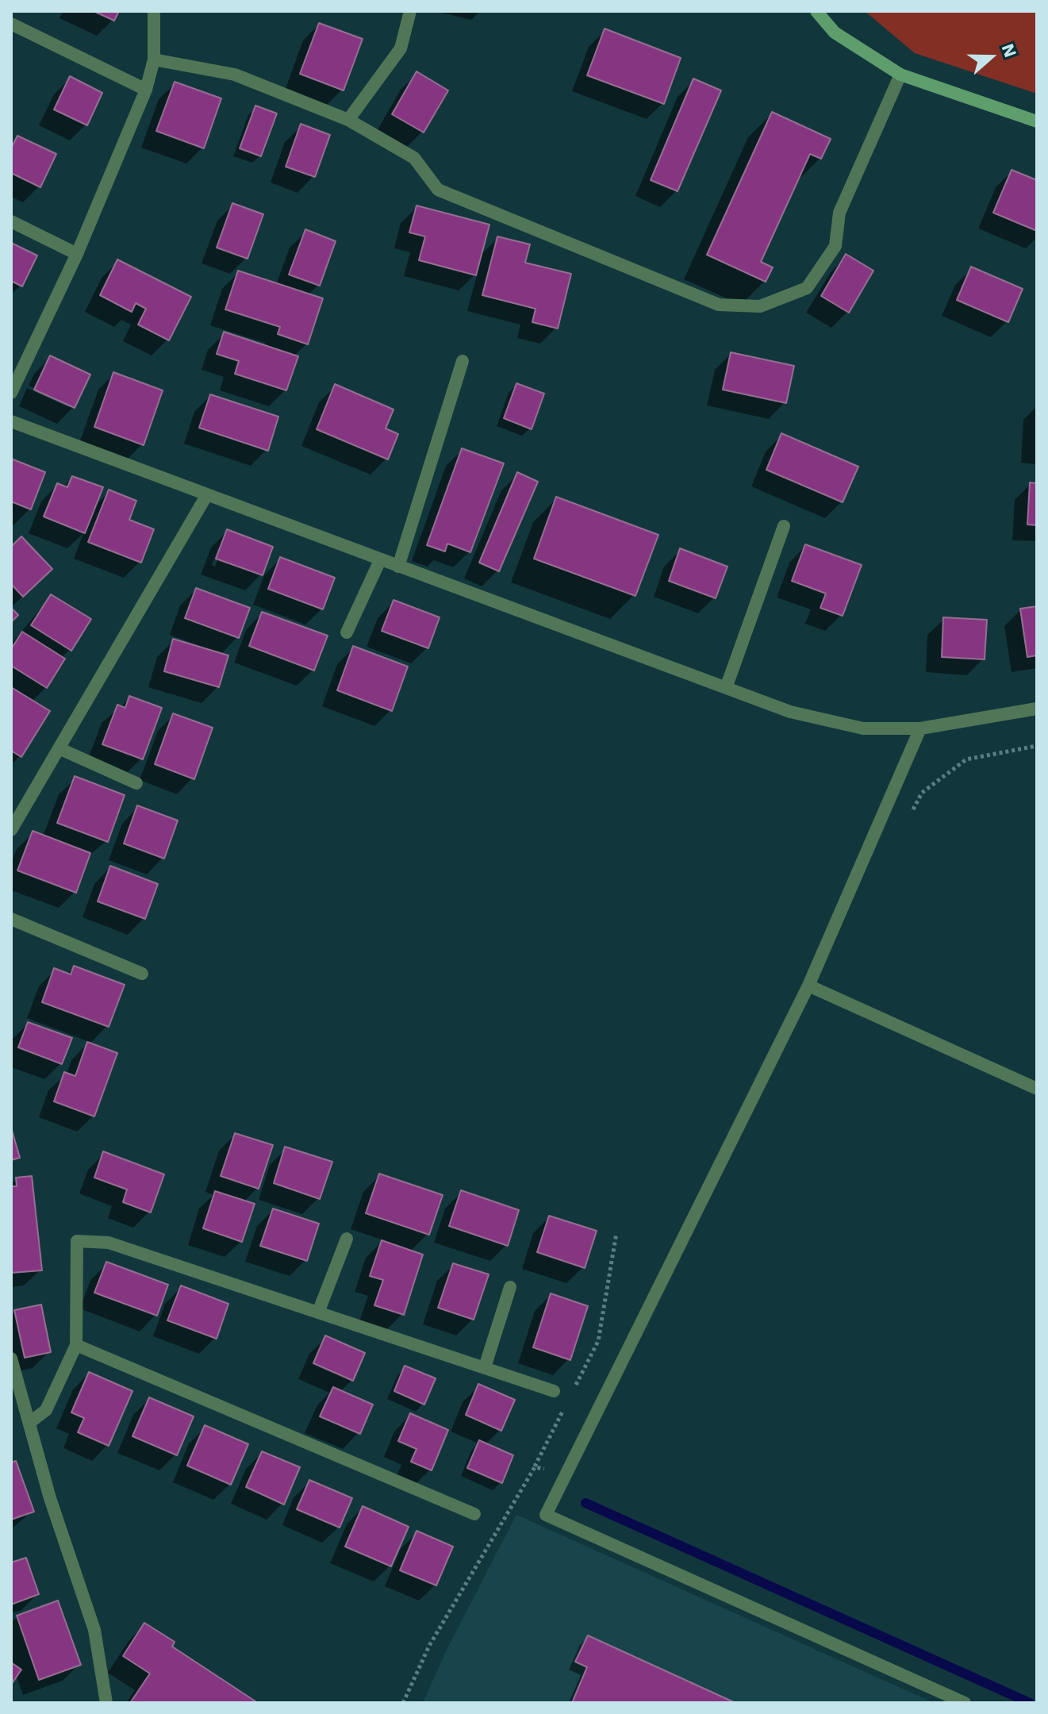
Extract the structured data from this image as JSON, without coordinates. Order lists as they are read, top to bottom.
{
  "north": "right"
}
